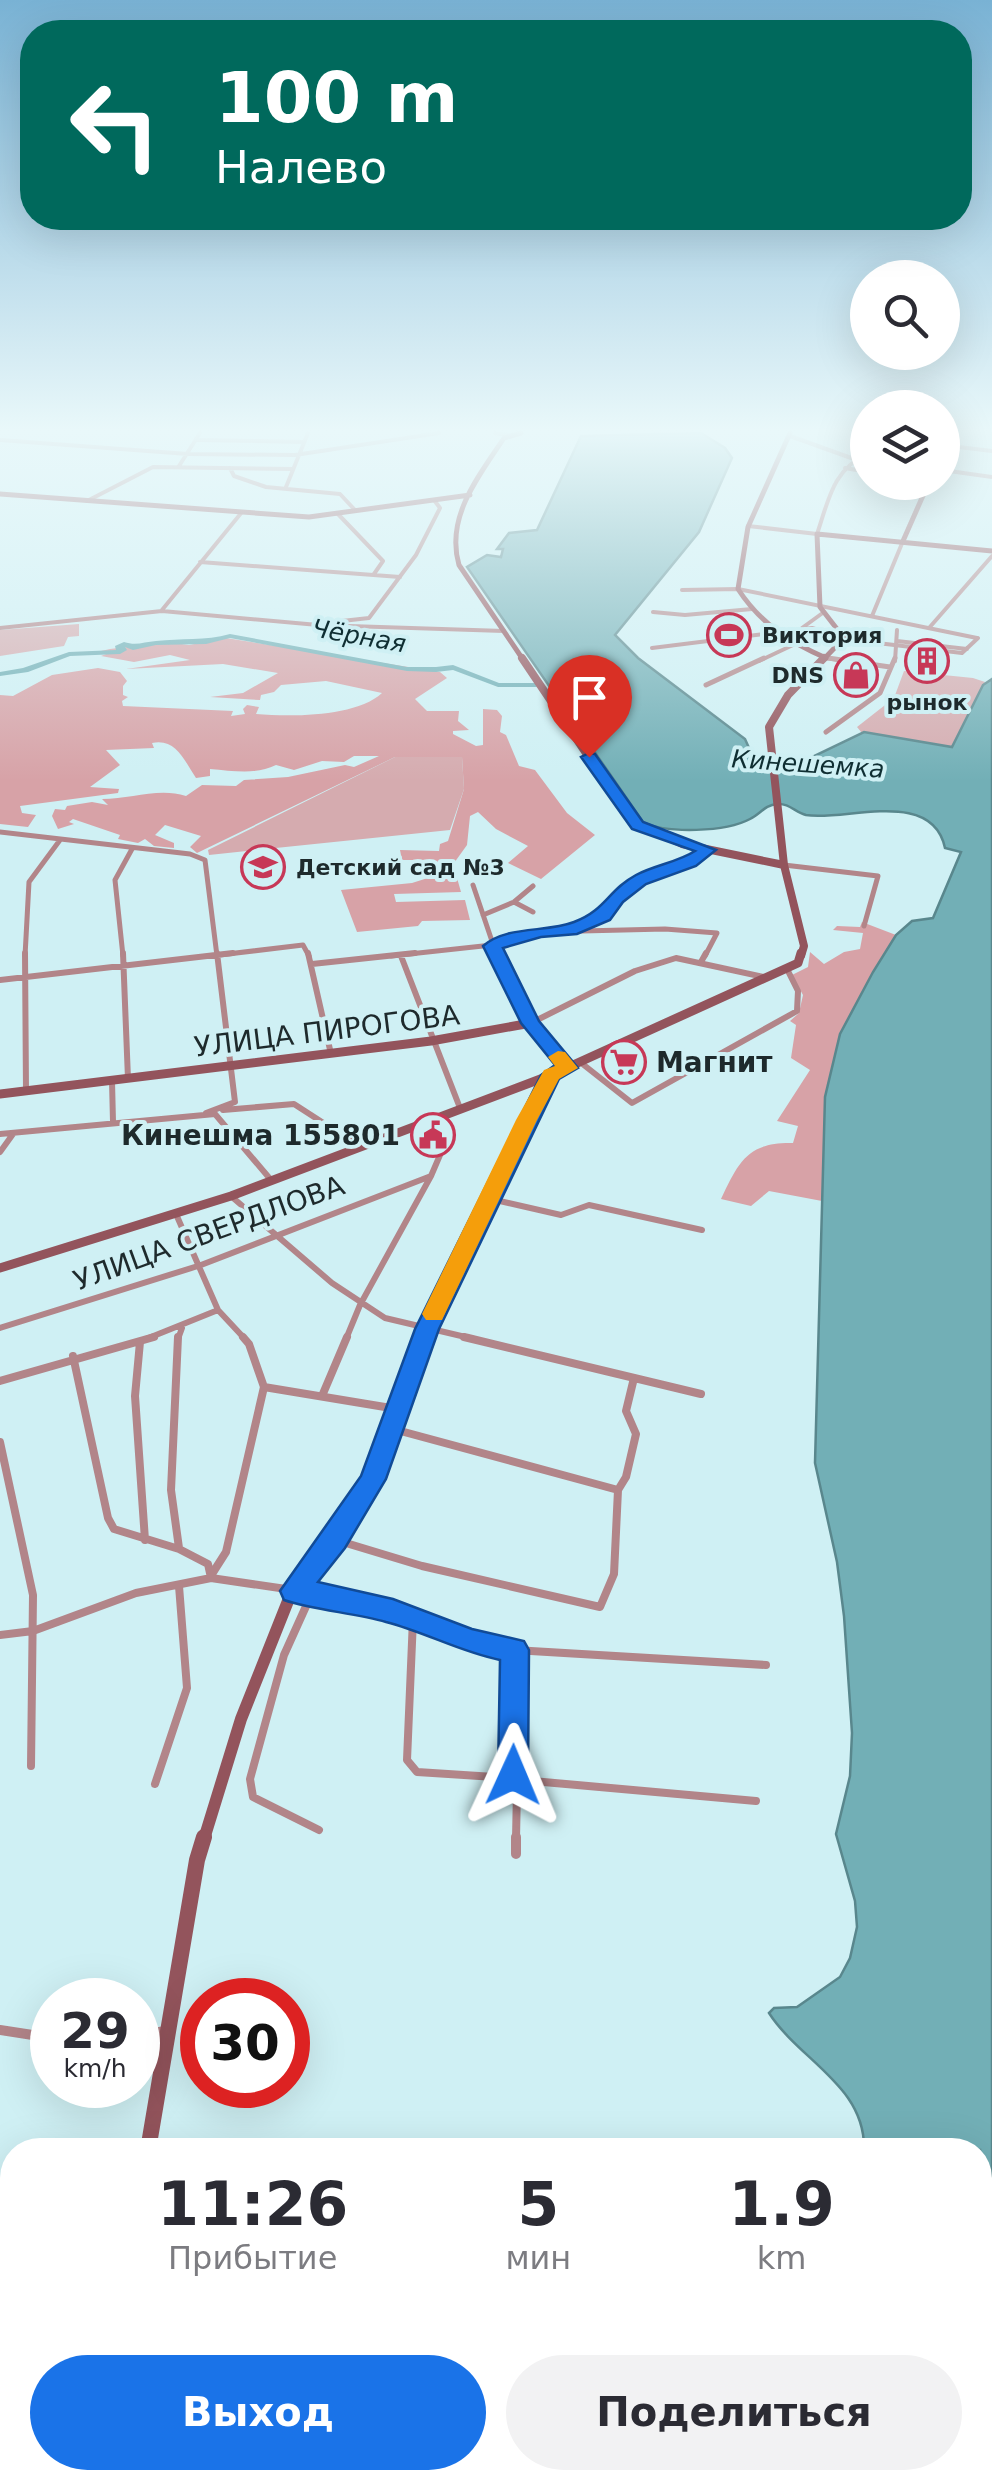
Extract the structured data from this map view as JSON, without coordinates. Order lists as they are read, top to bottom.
{
  "streets": {
    "street": ["УЛИЦА ПИРОГОВА", "УЛИЦА СВЕРДЛОВА"]
  },
  "water": ["Чёрная", "Кинешемка"],
  "places": {
    "sports": ["Виктория"],
    "building": ["рынок"],
    "shop": ["DNS"],
    "school or university": ["Детский сад №3"],
    "supermarket": ["Магнит"],
    "public building": ["Кинешма 155801"]
  },
  "page": {
    "turn": ["100 m", "Налево"],
    "speed": "29 km/h",
    "limit": "30",
    "eta": [
      "11:26",
      "Прибытие",
      "5",
      "мин",
      "1.9",
      "km"
    ],
    "buttons": ["Выход", "Поделиться"]
  }
}
